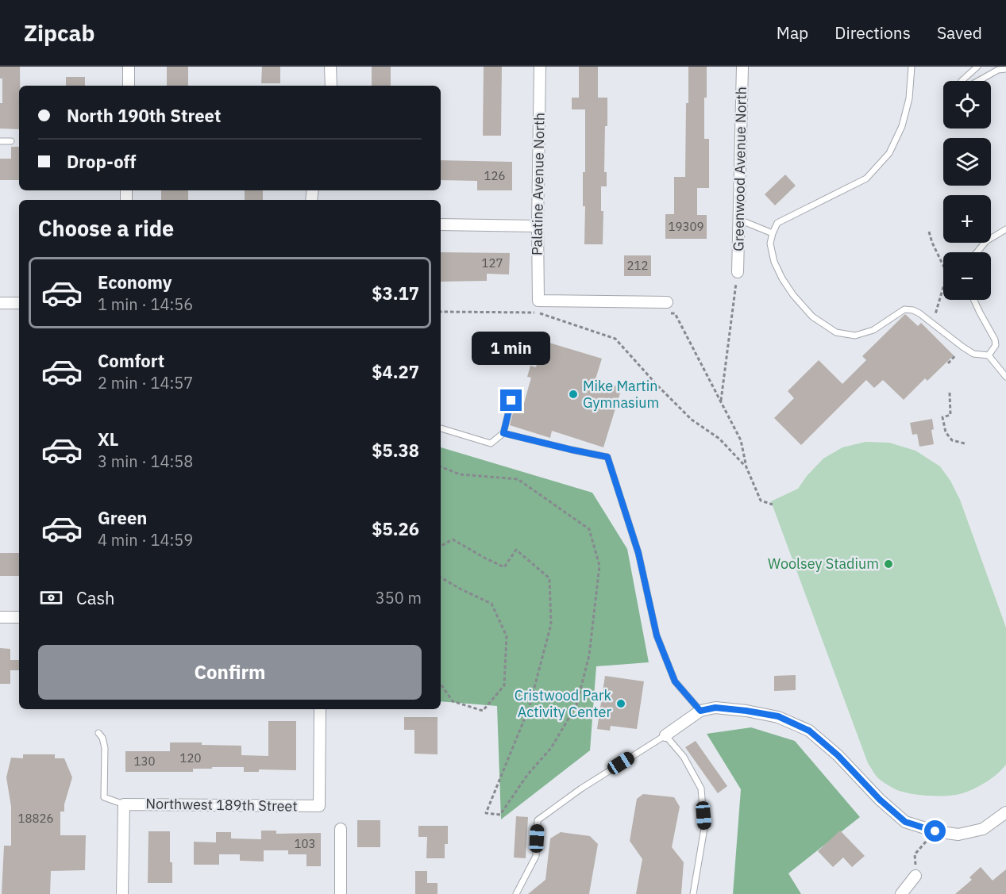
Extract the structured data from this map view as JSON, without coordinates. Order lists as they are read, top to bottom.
{
  "streets": {
    "street": ["Greenwood Avenue North", "Palatine Avenue North", "Northwest 189th Street"]
  },
  "places": ["Mike Martin Gymnasium", "Woolsey Stadium", "Cristwood Park Activity Center"],
  "house_numbers": [
    "126",
    "19309",
    "127",
    "212",
    "120",
    "130",
    "18826",
    "103"
  ],
  "page": {
    "header": "Zipcab",
    "nav": ["Map", "Directions", "Saved"],
    "map_buttons": ["+", "−"],
    "banner": ["North 190th Street", "Drop-off"],
    "heading": "Choose a ride",
    "list": [
      {
        "name": "Economy",
        "note": "1 min · 14:56",
        "value": "$3.17"
      },
      {
        "name": "Comfort",
        "note": "2 min · 14:57",
        "value": "$4.27"
      },
      {
        "name": "XL",
        "note": "3 min · 14:58",
        "value": "$5.38"
      },
      {
        "name": "Green",
        "note": "4 min · 14:59",
        "value": "$5.26"
      }
    ],
    "bubble": "1 min",
    "pay": ["Cash", "350 m"],
    "buttons": "Confirm"
  }
}
